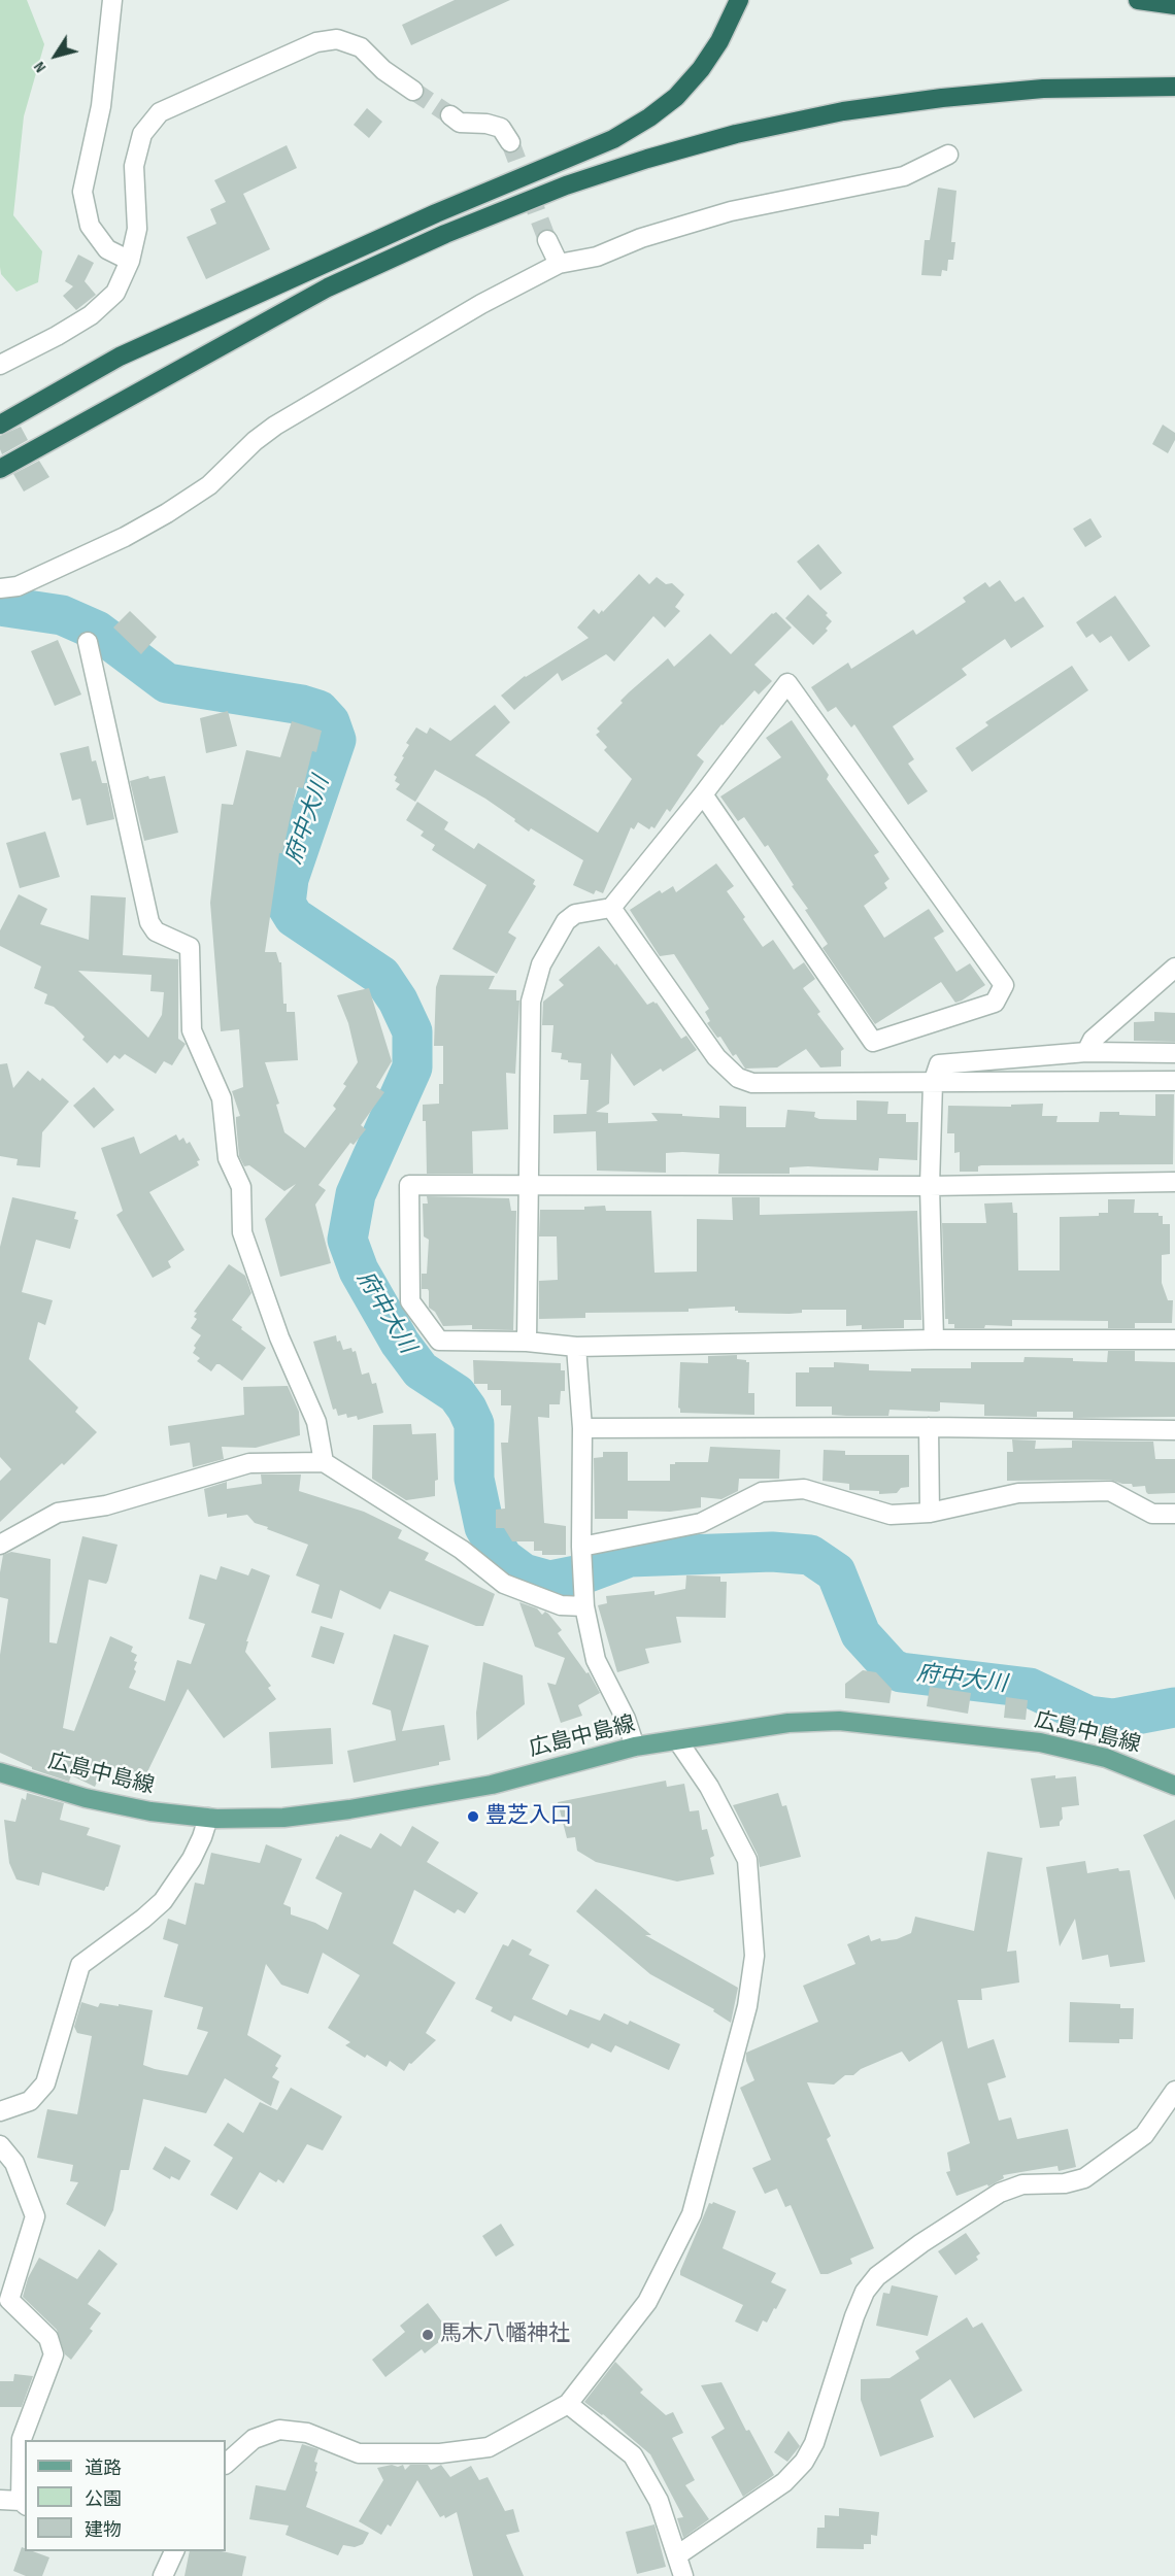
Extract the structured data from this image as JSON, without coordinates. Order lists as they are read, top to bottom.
{
  "streets": {
    "main road": ["広島中島線"]
  },
  "water": ["府中大川"],
  "places": ["豊芝入口", "馬木八幡神社"],
  "legend": ["道路", "公園", "建物"],
  "north": "bottom left"
}
